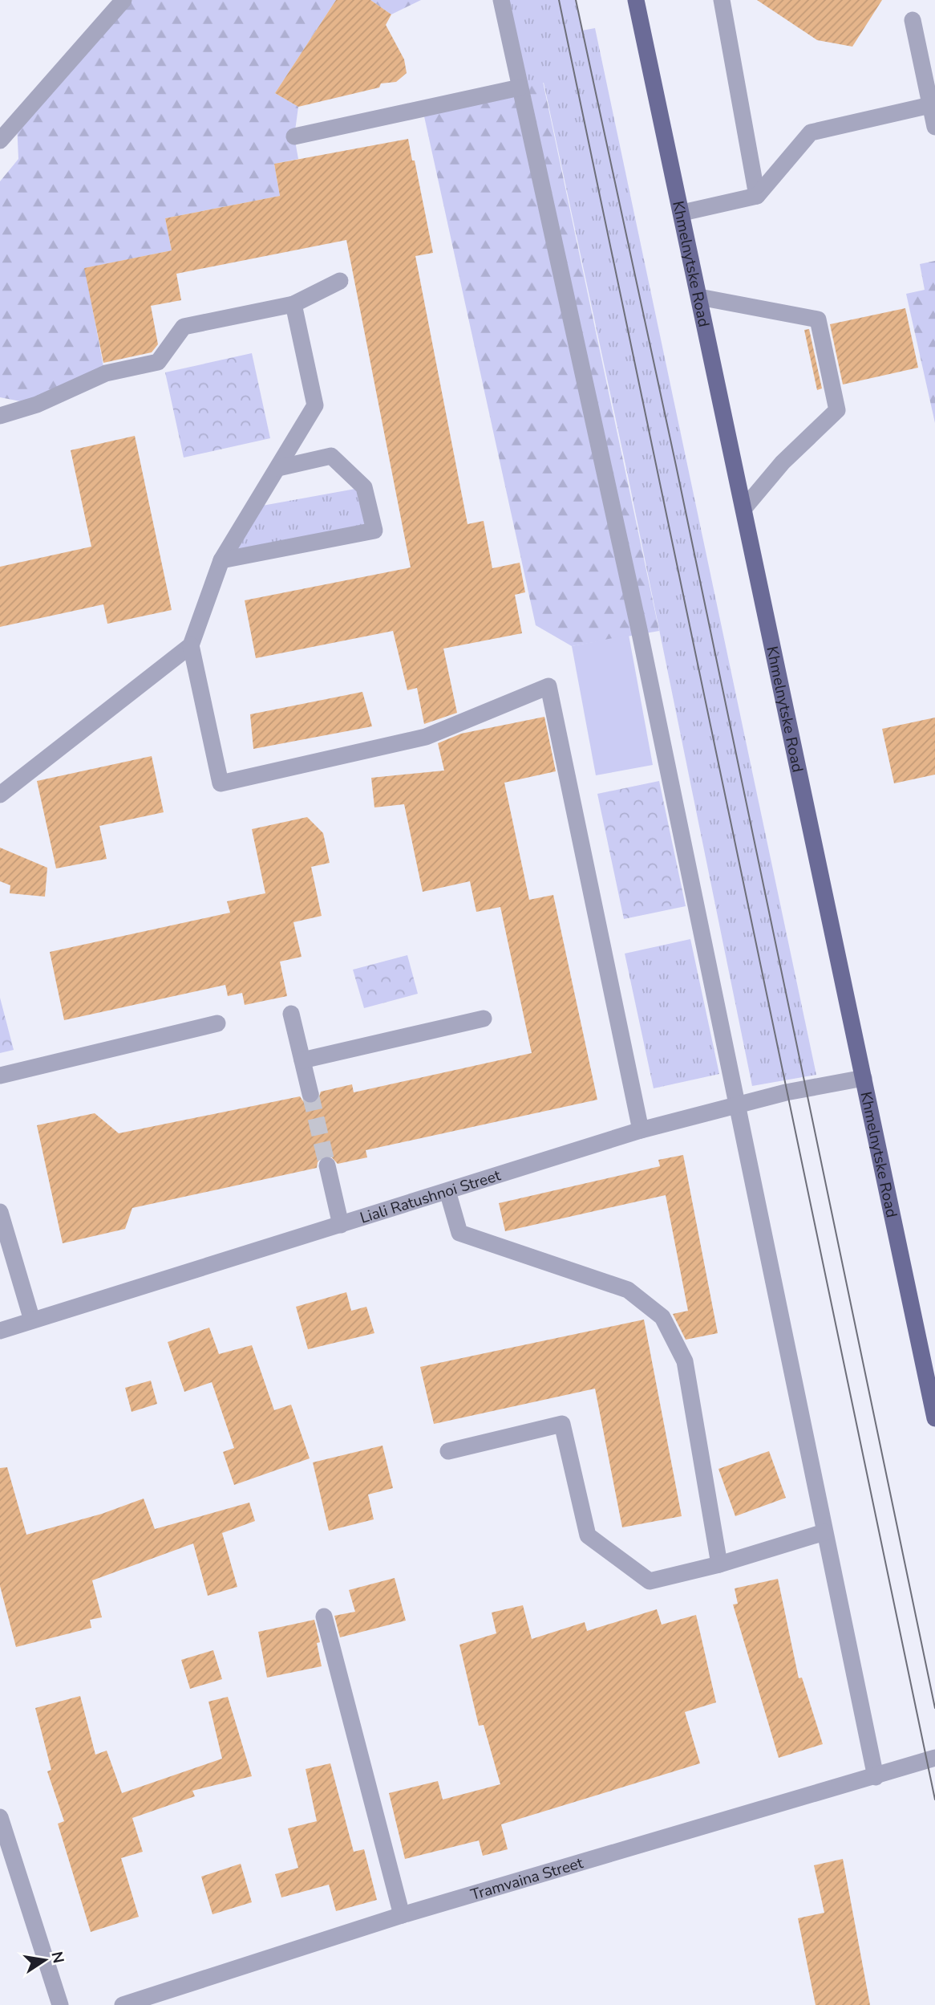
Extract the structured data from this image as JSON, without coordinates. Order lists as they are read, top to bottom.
{
  "streets": {
    "main road": ["Khmelnytske Road"],
    "street": ["Liali Ratushnoi Street", "Tramvaina Street"]
  },
  "crossings": [
    ["Khmelnytske Road", "Liali Ratushnoi Street"]
  ],
  "north": "right"
}
